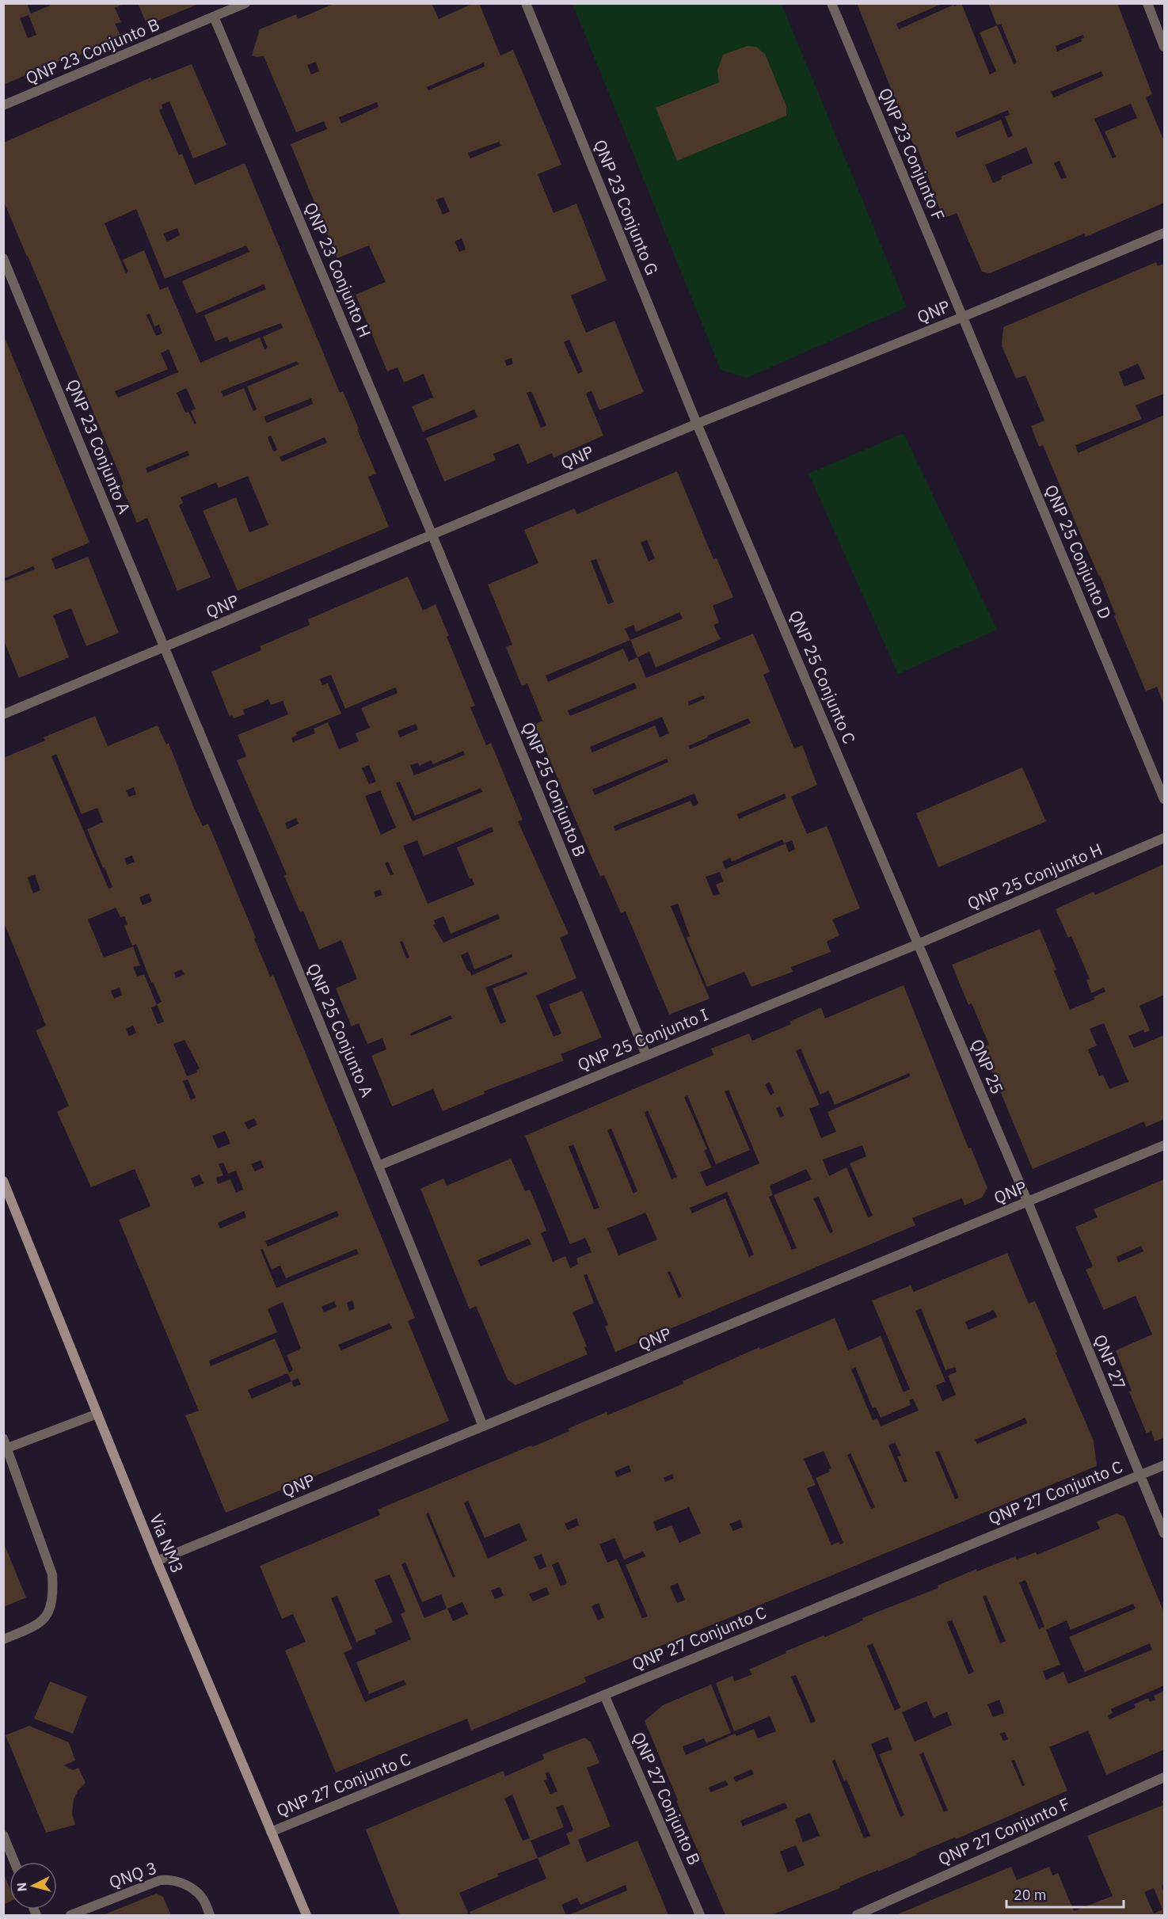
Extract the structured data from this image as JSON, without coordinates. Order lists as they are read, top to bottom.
{
  "streets": {
    "main road": ["Via NM3"],
    "street": [
      "QNP 23 Conjunto B",
      "QNP 23 Conjunto F",
      "QNP 23 Conjunto G",
      "QNP 23 Conjunto H",
      "QNP",
      "QNP 23 Conjunto A",
      "QNP 25 Conjunto D",
      "QNP 25 Conjunto C",
      "QNP 25 Conjunto B",
      "QNP 25 Conjunto H",
      "QNP 25 Conjunto A",
      "QNP 25 Conjunto I",
      "QNP 25",
      "QNP 27",
      "QNP 27 Conjunto C",
      "QNP 27 Conjunto B",
      "QNP 27 Conjunto F",
      "QNQ 3"
    ]
  },
  "crossings": [
    ["QNP 23 Conjunto B", "QNP 23 Conjunto H"],
    ["QNP 23 Conjunto F", "QNP"],
    ["QNP 23 Conjunto F", "QNP 25 Conjunto D"],
    ["QNP 23 Conjunto G", "QNP"],
    ["QNP 23 Conjunto G", "QNP 25 Conjunto C"],
    ["QNP 23 Conjunto H", "QNP"],
    ["QNP 23 Conjunto H", "QNP 25 Conjunto B"],
    ["QNP", "QNP 23 Conjunto A"],
    ["QNP", "QNP 25 Conjunto D"],
    ["QNP", "QNP 25 Conjunto C"],
    ["QNP", "QNP 25 Conjunto B"],
    ["QNP", "QNP 25 Conjunto A"],
    ["QNP", "QNP 25"],
    ["QNP", "QNP 27"],
    ["QNP", "Via NM3"],
    ["QNP 23 Conjunto A", "QNP 25 Conjunto A"],
    ["QNP 25 Conjunto C", "QNP 25 Conjunto H"],
    ["QNP 25 Conjunto C", "QNP 25 Conjunto I"],
    ["QNP 25 Conjunto C", "QNP 25"],
    ["QNP 25 Conjunto B", "QNP 25 Conjunto I"],
    ["QNP 25 Conjunto H", "QNP 25 Conjunto I"],
    ["QNP 25 Conjunto H", "QNP 25"],
    ["QNP 25 Conjunto A", "QNP 25 Conjunto I"],
    ["QNP 25 Conjunto I", "QNP 25"],
    ["QNP 25", "QNP 27"],
    ["QNP 27", "QNP 27 Conjunto C"],
    ["QNP 27 Conjunto C", "Via NM3"],
    ["QNP 27 Conjunto C", "QNP 27 Conjunto B"]
  ],
  "scale_bar": "20 m",
  "north": "left"
}
